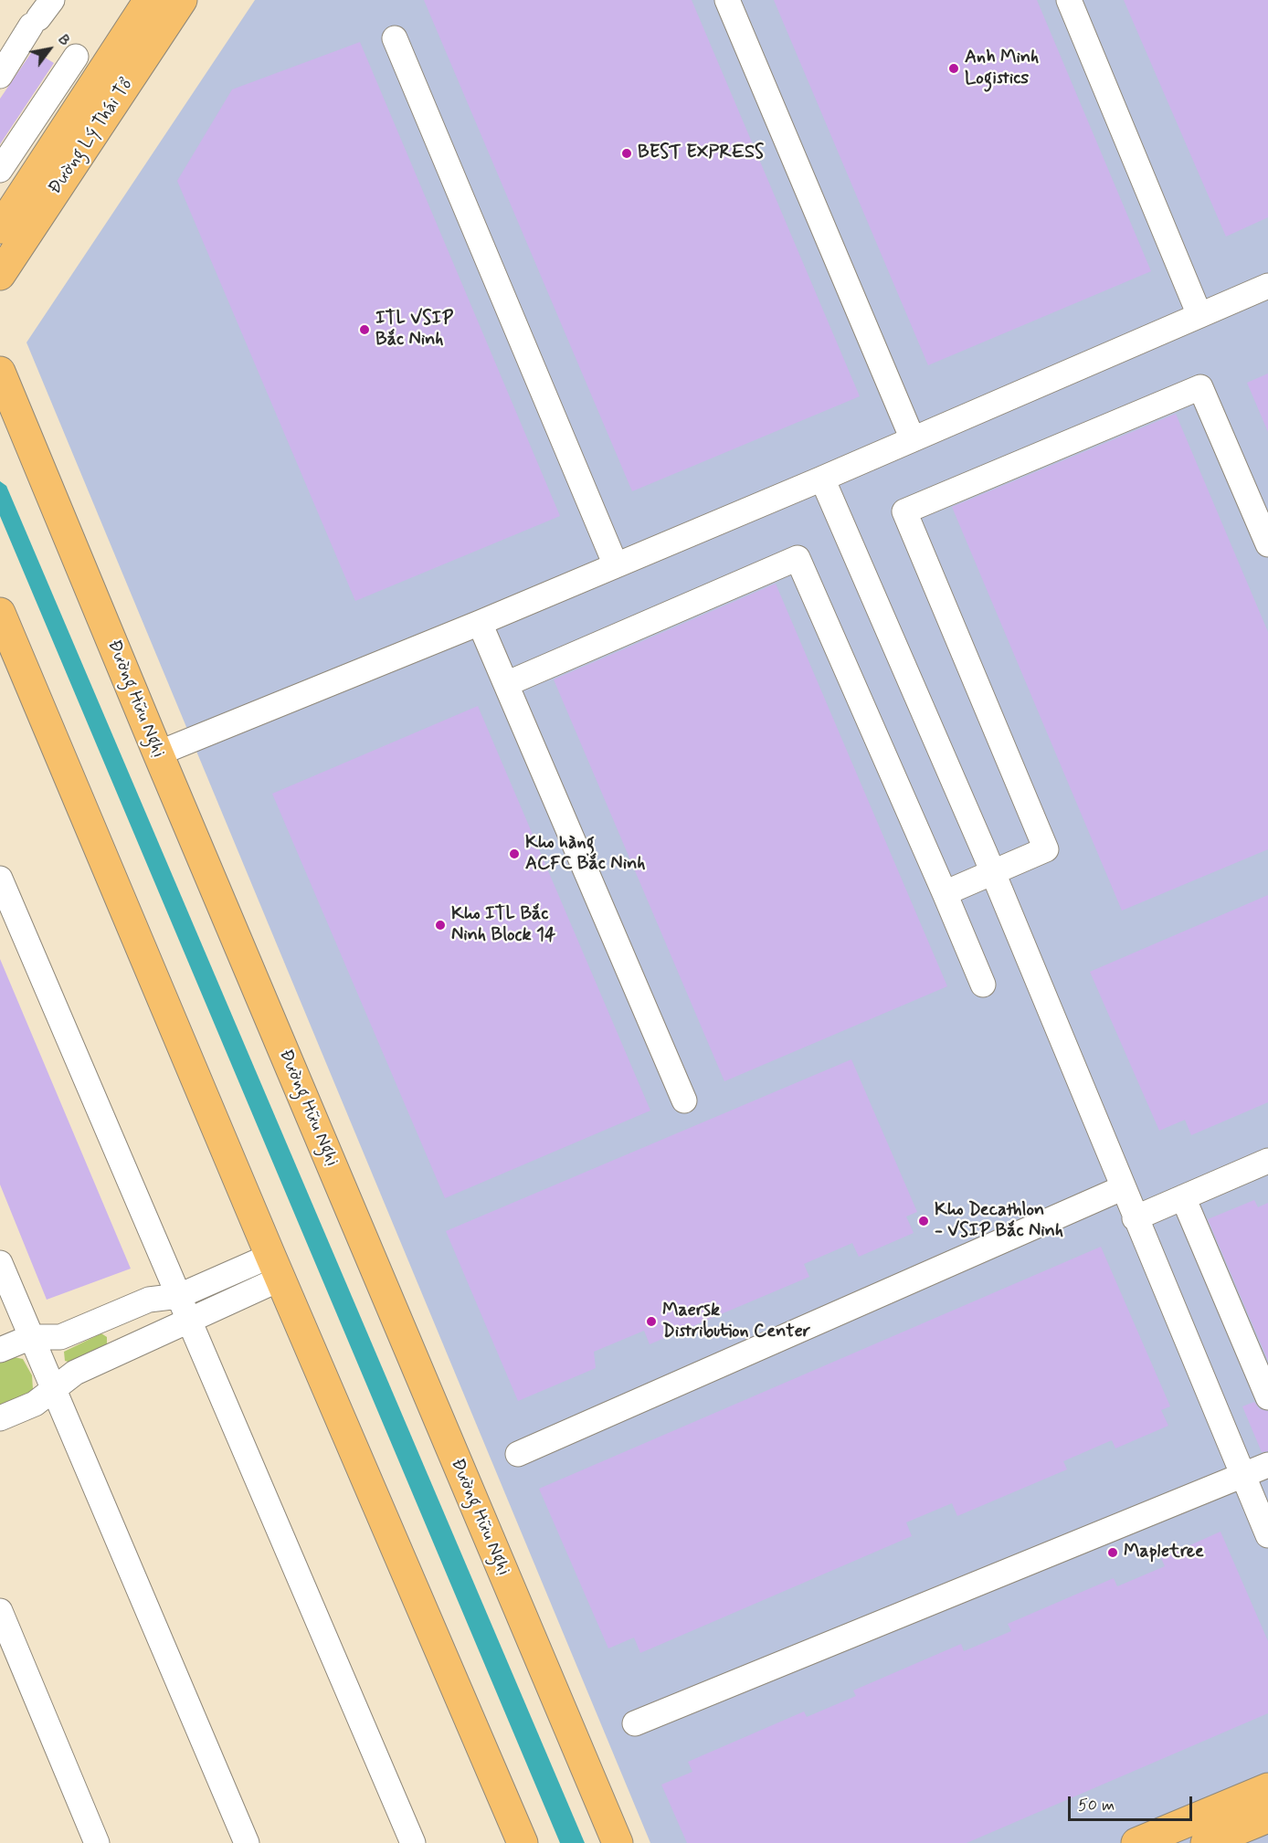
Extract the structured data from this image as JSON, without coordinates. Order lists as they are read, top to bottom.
{
  "streets": {
    "main road": ["Đường Lý Thái Tổ", "Đường Hữu Nghị"]
  },
  "places": [
    "Anh Minh Logistics",
    "BEST EXPRESS",
    "ITL VSIP Bắc Ninh",
    "Kho hàng ACFC Bắc Ninh",
    "Kho ITL Bắc Ninh Block 14",
    "Kho Decathlon - VSIP Bắc Ninh",
    "Maersk Distribution Center",
    "Mapletree"
  ],
  "scale_bar": "50 m",
  "north": "top right"
}
